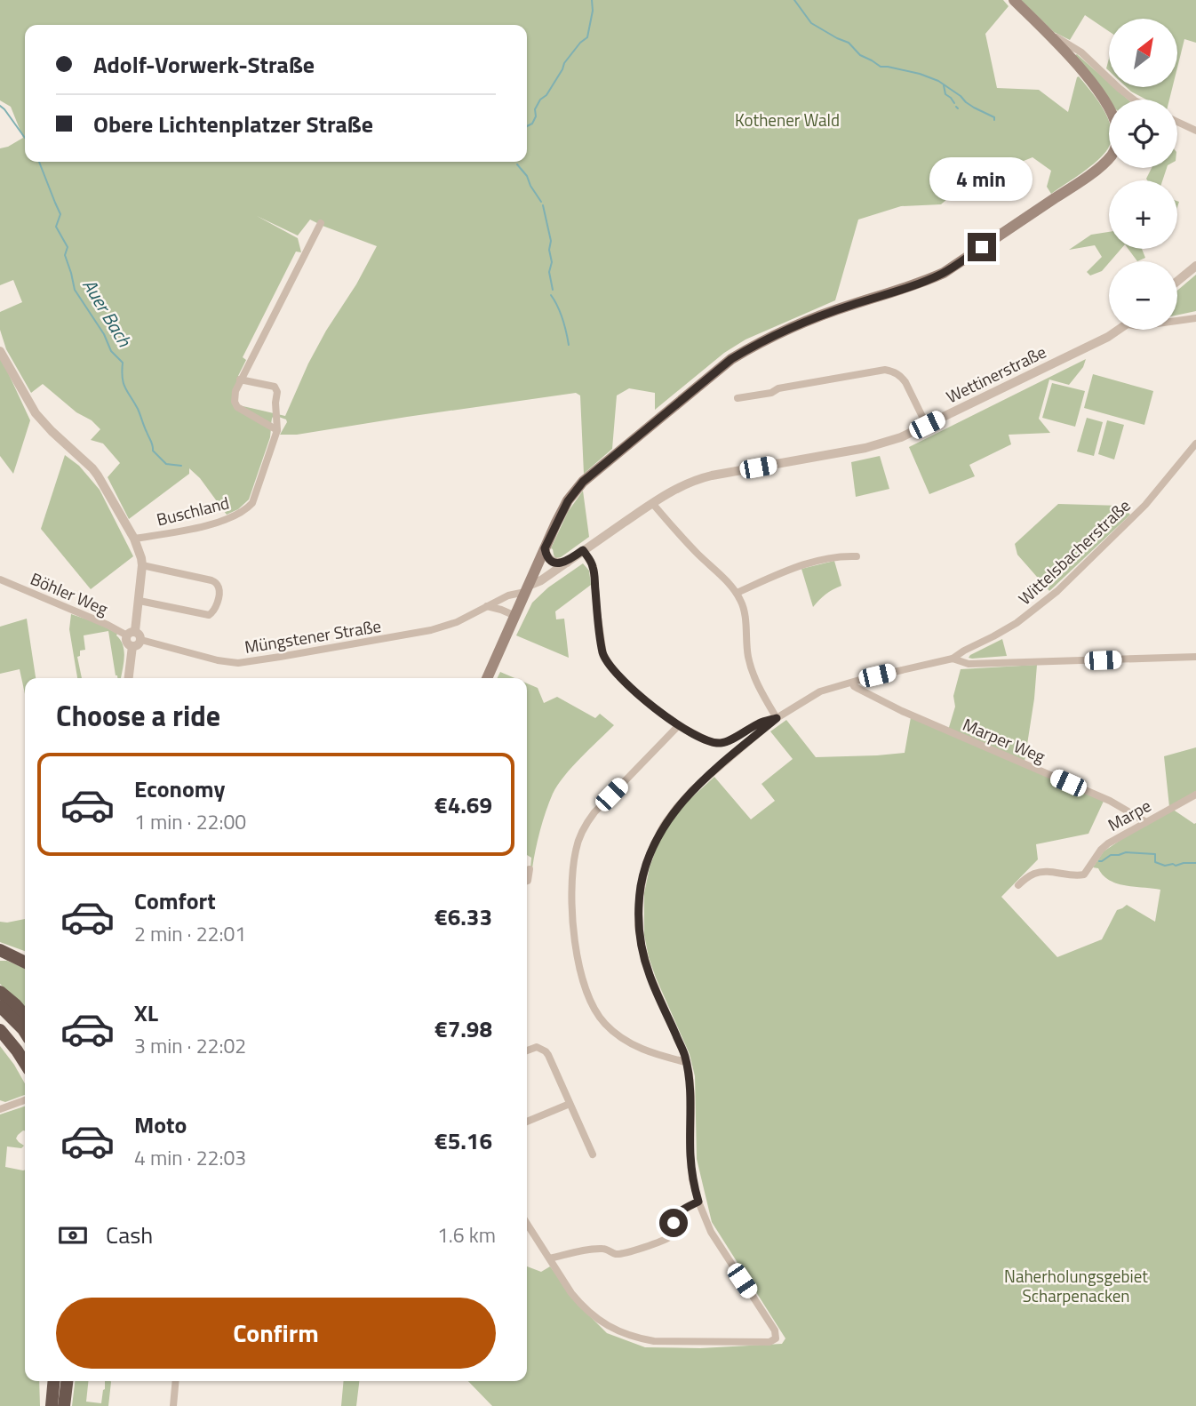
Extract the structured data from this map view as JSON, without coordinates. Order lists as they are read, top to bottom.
{
  "streets": {
    "street": [
      "Wettinerstraße",
      "Buschland",
      "Wittelsbacherstraße",
      "Böhler Weg",
      "Müngstener Straße",
      "Marper Weg",
      "Marpe"
    ]
  },
  "crossings": [
    ["Wettinerstraße", "Müngstener Straße"],
    ["Böhler Weg", "Müngstener Straße"],
    ["Marper Weg", "Marpe"]
  ],
  "water": ["Auer Bach"],
  "parks": ["Kothener Wald", "Naherholungsgebiet Scharpenacken"],
  "north": "top right",
  "page": {
    "map_buttons": ["+", "−"],
    "banner": ["Adolf-Vorwerk-Straße", "Obere Lichtenplatzer Straße"],
    "bubble": "4 min",
    "heading": "Choose a ride",
    "list": [
      {
        "name": "Economy",
        "note": "1 min · 22:00",
        "value": "€4.69"
      },
      {
        "name": "Comfort",
        "note": "2 min · 22:01",
        "value": "€6.33"
      },
      {
        "name": "XL",
        "note": "3 min · 22:02",
        "value": "€7.98"
      },
      {
        "name": "Moto",
        "note": "4 min · 22:03",
        "value": "€5.16"
      }
    ],
    "pay": ["Cash", "1.6 km"],
    "buttons": "Confirm"
  }
}
